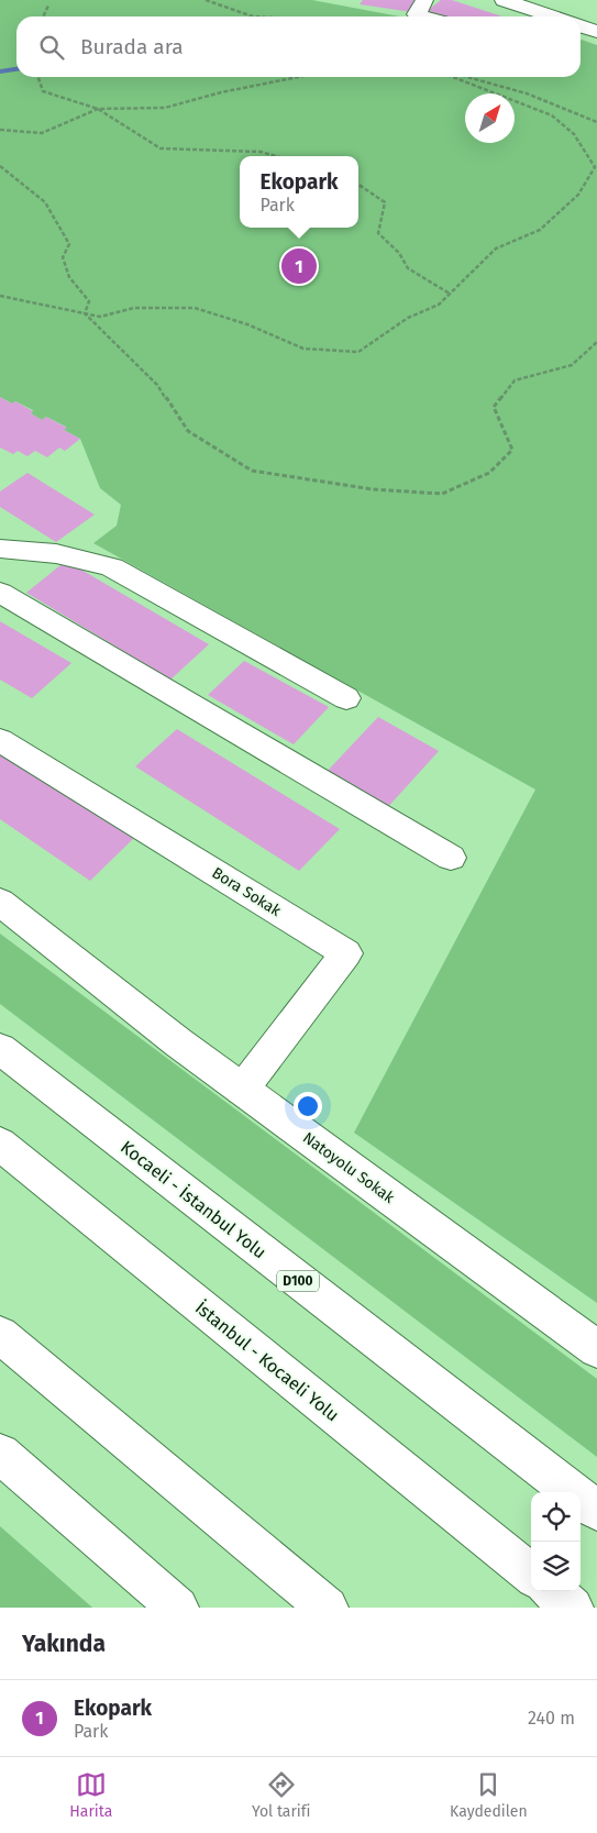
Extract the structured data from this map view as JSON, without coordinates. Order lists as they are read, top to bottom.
{
  "streets": {
    "main road": [
      "Bora Sokak",
      "Natoyolu Sokak",
      "Kocaeli - İstanbul Yolu",
      "D100",
      "İstanbul - Kocaeli Yolu"
    ]
  },
  "crossings": [
    ["Bora Sokak", "Natoyolu Sokak"]
  ],
  "north": "top right",
  "page": {
    "search": "Burada ara",
    "popup": ["Ekopark", "Park"],
    "pins": "1",
    "heading": "Yakında",
    "list": [
      {
        "mark": "1",
        "name": "Ekopark",
        "note": "Park",
        "value": "240 m"
      }
    ],
    "nav": ["Harita", "Yol tarifi", "Kaydedilen"]
  }
}
